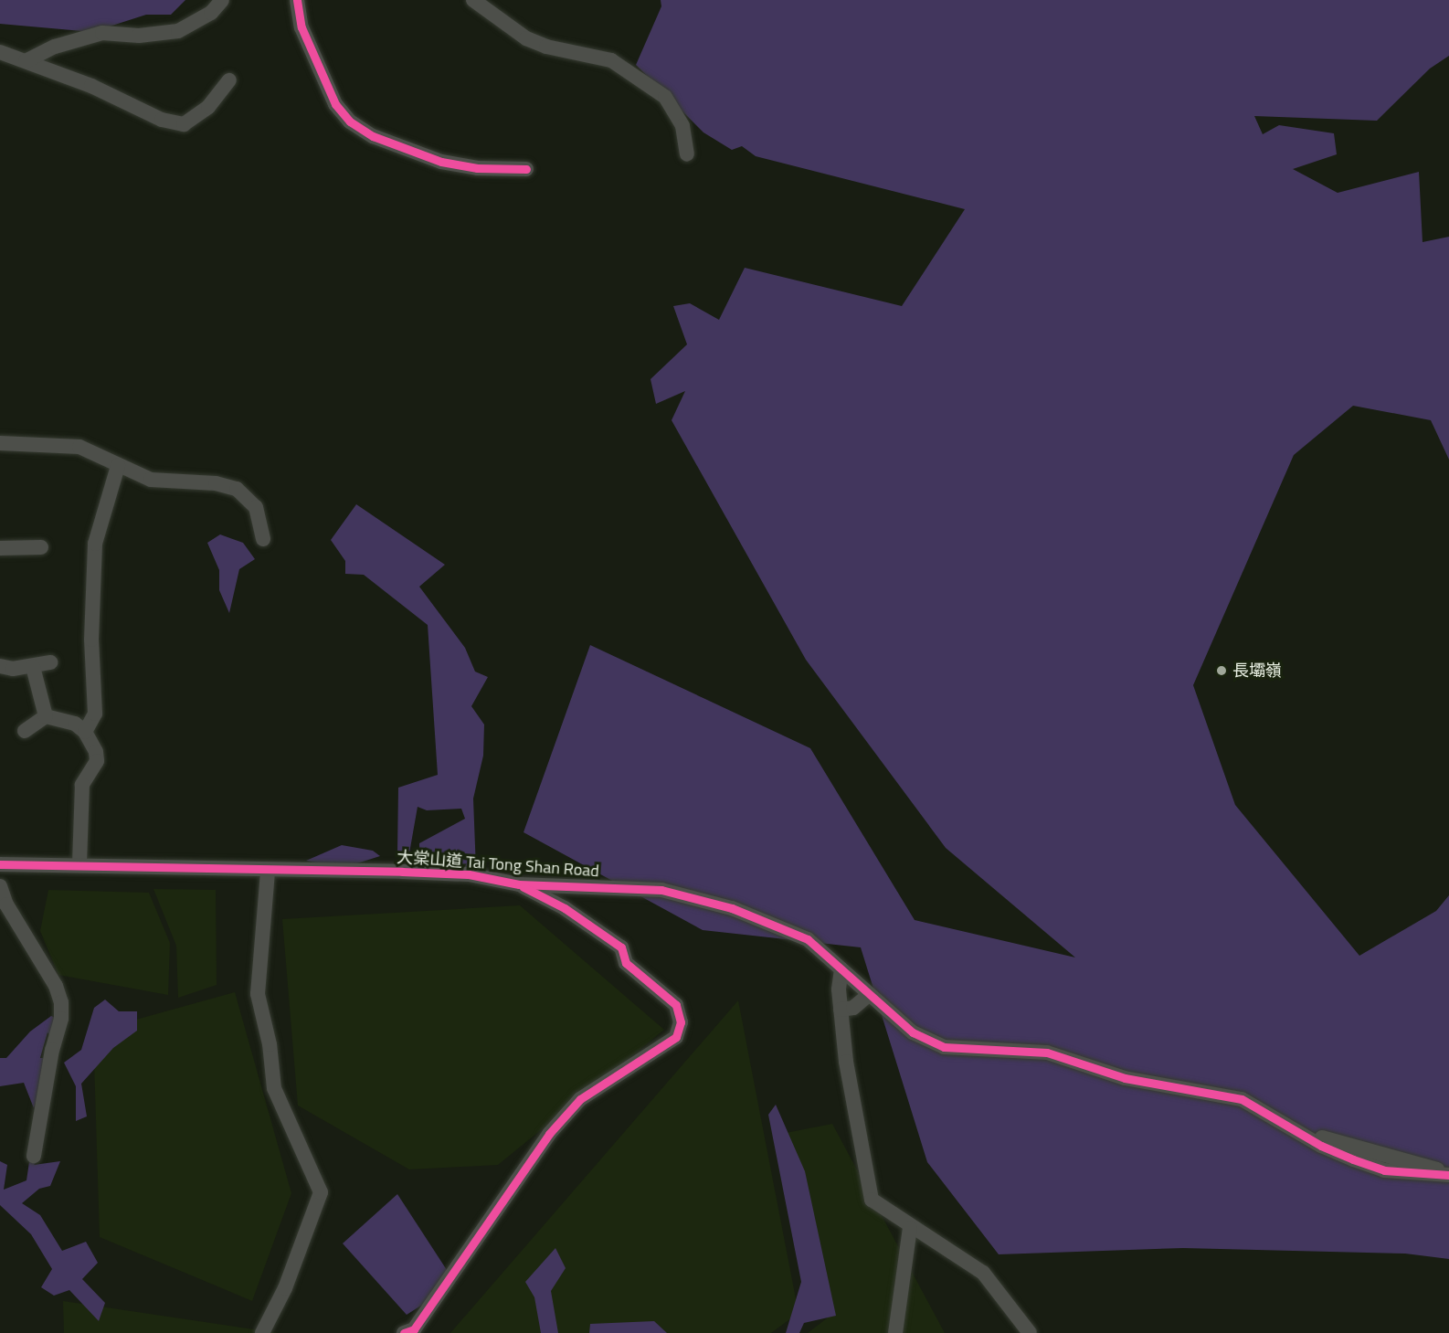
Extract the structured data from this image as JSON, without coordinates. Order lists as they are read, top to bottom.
{
  "streets": {
    "street": ["大棠山道 Tai Tong Shan Road"]
  },
  "places": ["長壩嶺"]
}
